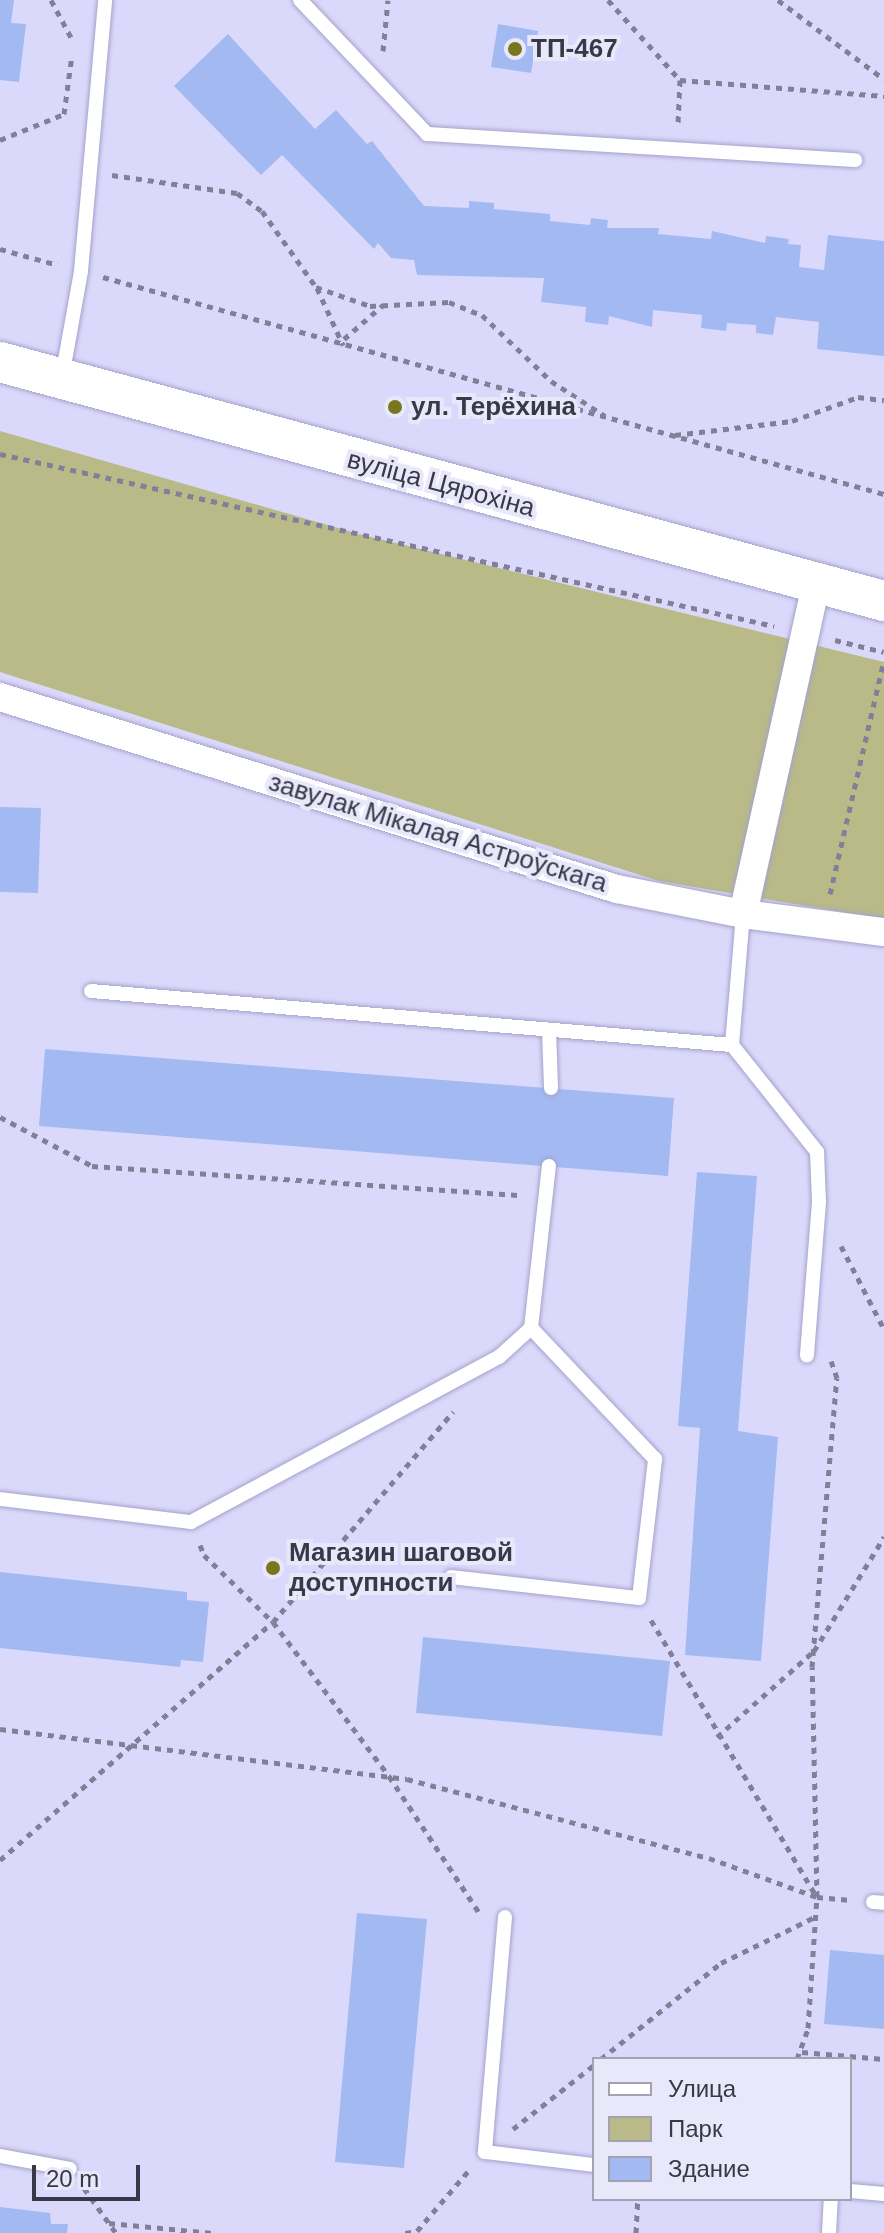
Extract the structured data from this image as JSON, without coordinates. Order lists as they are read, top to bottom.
{
  "streets": {
    "main road": ["вуліца Цярохіна"],
    "street": ["завулак Мікалая Астроўскага"]
  },
  "places": ["ТП-467", "ул. Терёхина", "Магазин шаговой доступности"],
  "legend": ["Улица", "Парк", "Здание"],
  "scale_bar": "20 m"
}
